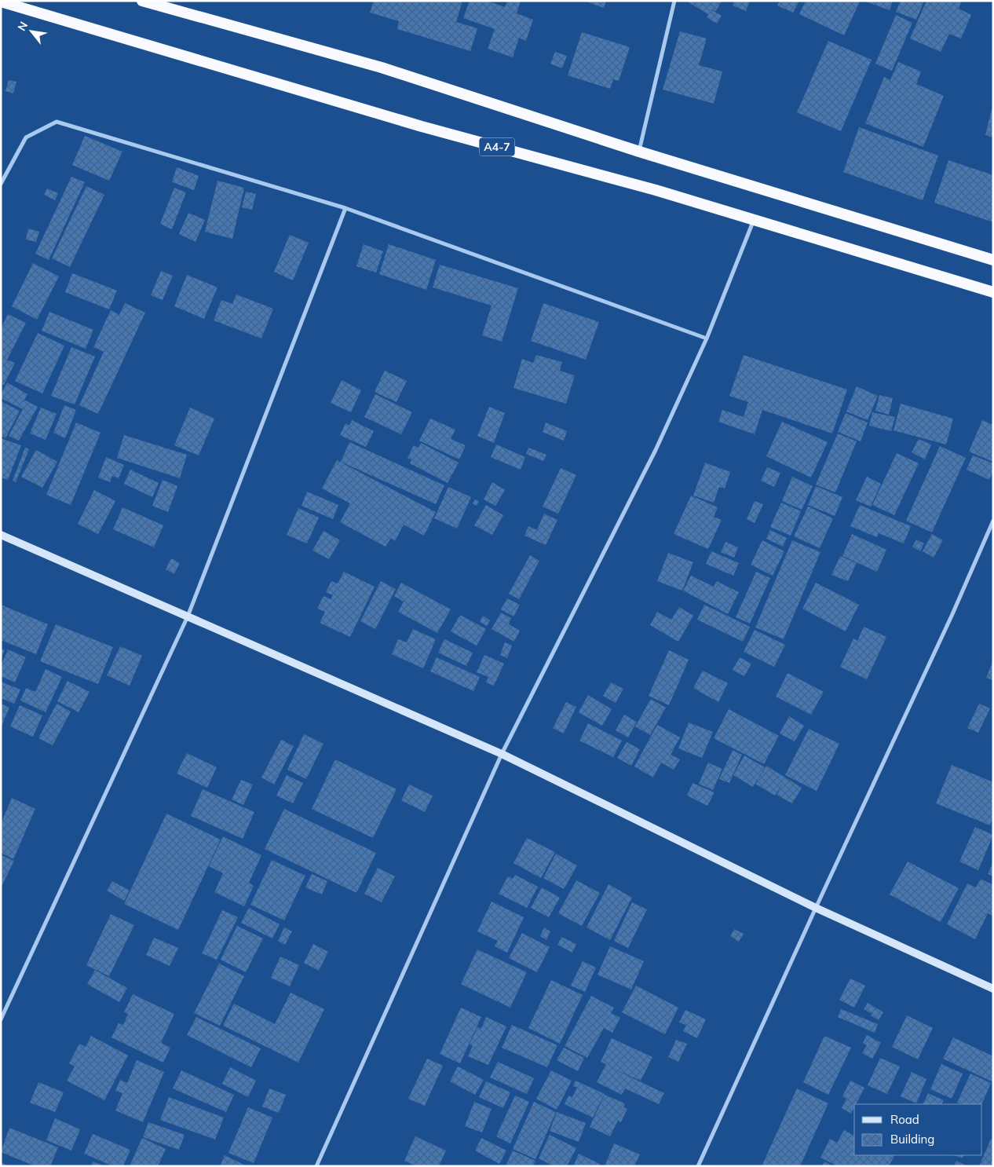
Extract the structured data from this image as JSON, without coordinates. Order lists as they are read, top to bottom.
{
  "streets": {
    "highway": ["A4-7"]
  },
  "legend": ["Road", "Building"],
  "north": "top left"
}
